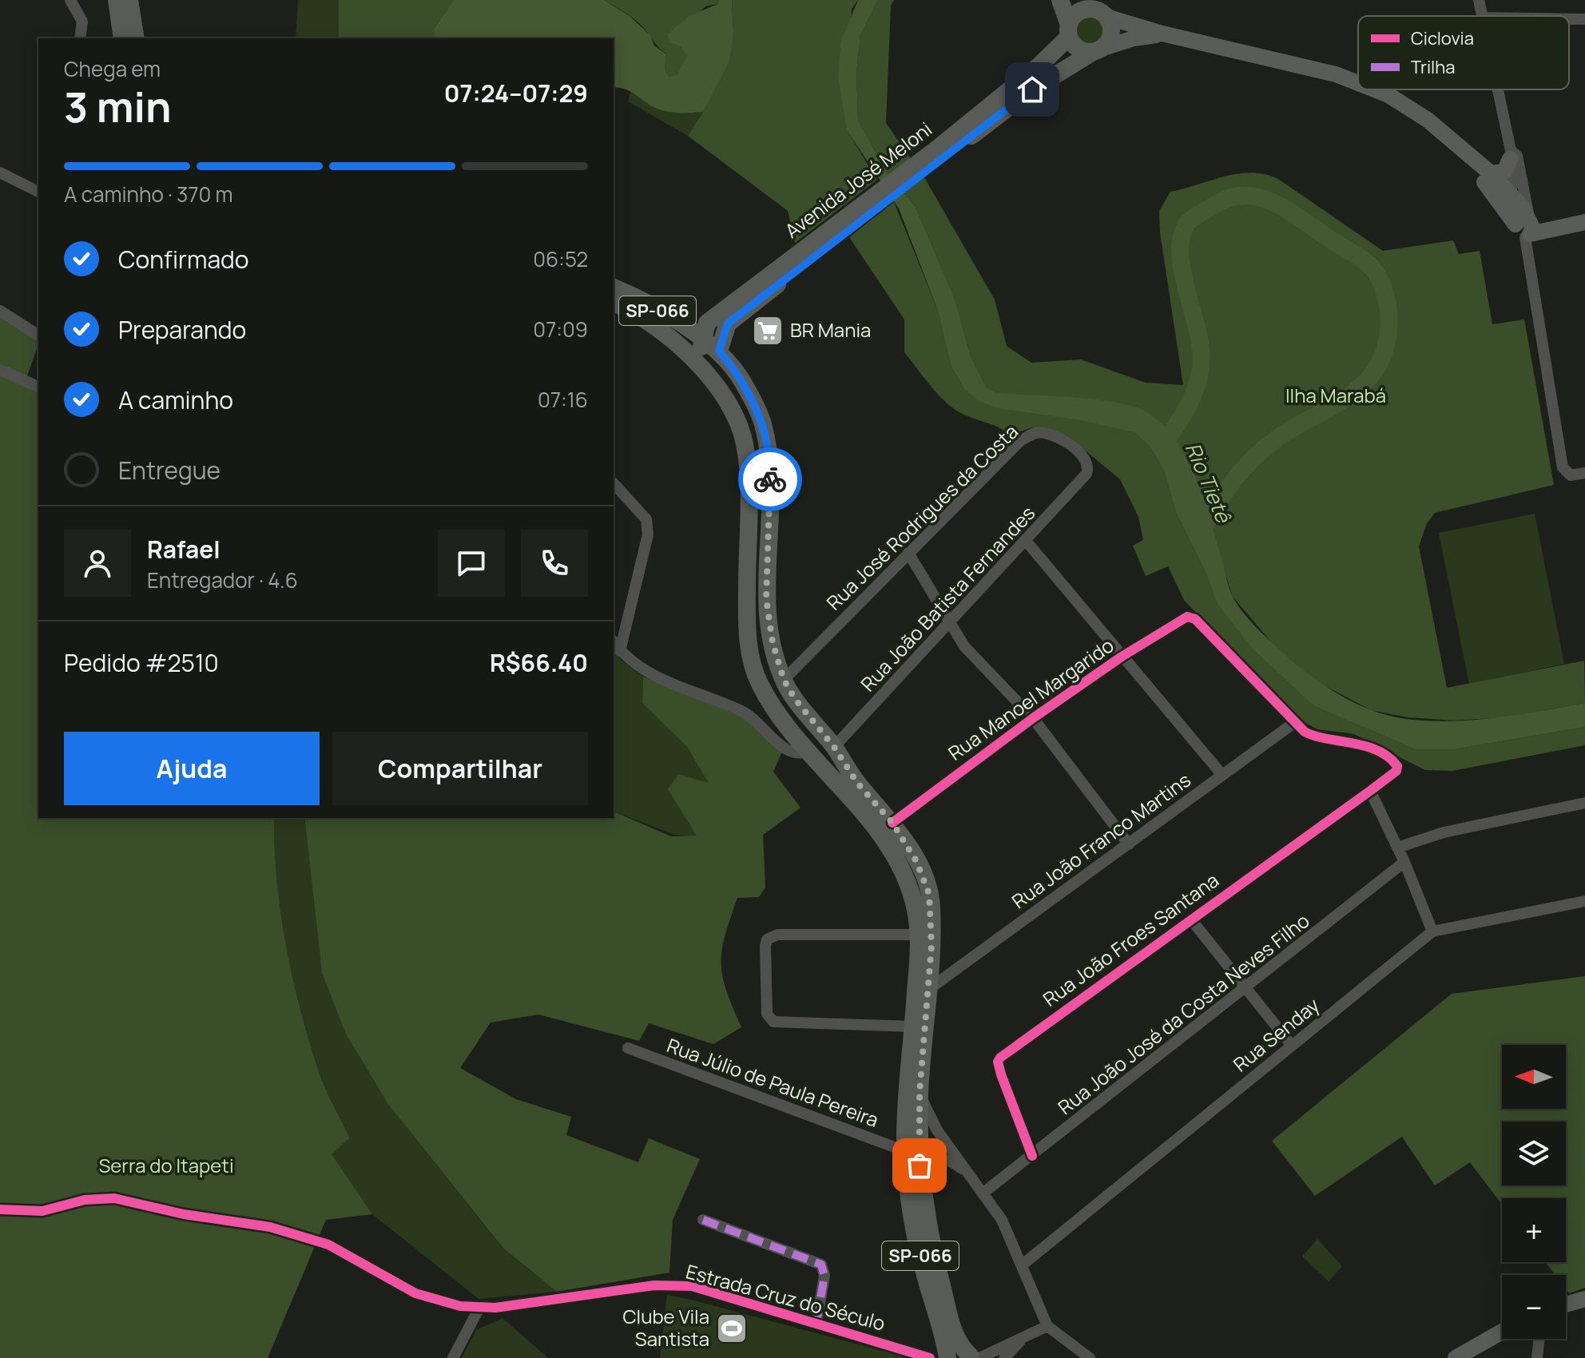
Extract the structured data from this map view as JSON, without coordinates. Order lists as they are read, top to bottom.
{
  "streets": {
    "main road": ["Avenida José Meloni", "SP-066"],
    "street": [
      "Rua José Rodrigues da Costa",
      "Rua João Batista Fernandes",
      "Rua Manoel Margarido",
      "Rua João Franco Martins",
      "Rua João Froes Santana",
      "Rua João José da Costa Neves Filho",
      "Rua Senday",
      "Rua Júlio de Paula Pereira",
      "Estrada Cruz do Século"
    ]
  },
  "crossings": [
    ["Avenida José Meloni", "SP-066"],
    ["SP-066", "Rua José Rodrigues da Costa"],
    ["SP-066", "Rua João Batista Fernandes"],
    ["SP-066", "Rua Manoel Margarido"],
    ["SP-066", "Rua João Franco Martins"],
    ["SP-066", "Rua Júlio de Paula Pereira"],
    ["Rua José Rodrigues da Costa", "Rua João Batista Fernandes"],
    ["Rua Manoel Margarido", "Rua João Franco Martins"],
    ["Rua Manoel Margarido", "Rua João Froes Santana"],
    ["Rua João Franco Martins", "Rua João Froes Santana"],
    ["Rua João Froes Santana", "Rua João José da Costa Neves Filho"]
  ],
  "water": ["Rio Tietê"],
  "parks": ["Ilha Marabá", "Serra do Itapeti"],
  "places": {
    "supermarket": ["BR Mania"],
    "sports": ["Clube Vila Santista"]
  },
  "legend": ["Ciclovia", "Trilha"],
  "north": "left",
  "page": {
    "heading": ["3 min", "Chega em", "07:24–07:29"],
    "panel": [
      "Rafael",
      "Entregador · 4.6",
      "Pedido #2510",
      "R$66.40"
    ],
    "bar": "A caminho · 370 m",
    "list": [
      ["Confirmado", "06:52"],
      ["Preparando", "07:09"],
      ["A caminho", "07:16"],
      "Entregue"
    ],
    "buttons": ["Ajuda", "Compartilhar"],
    "map_buttons": ["+", "−"]
  }
}
